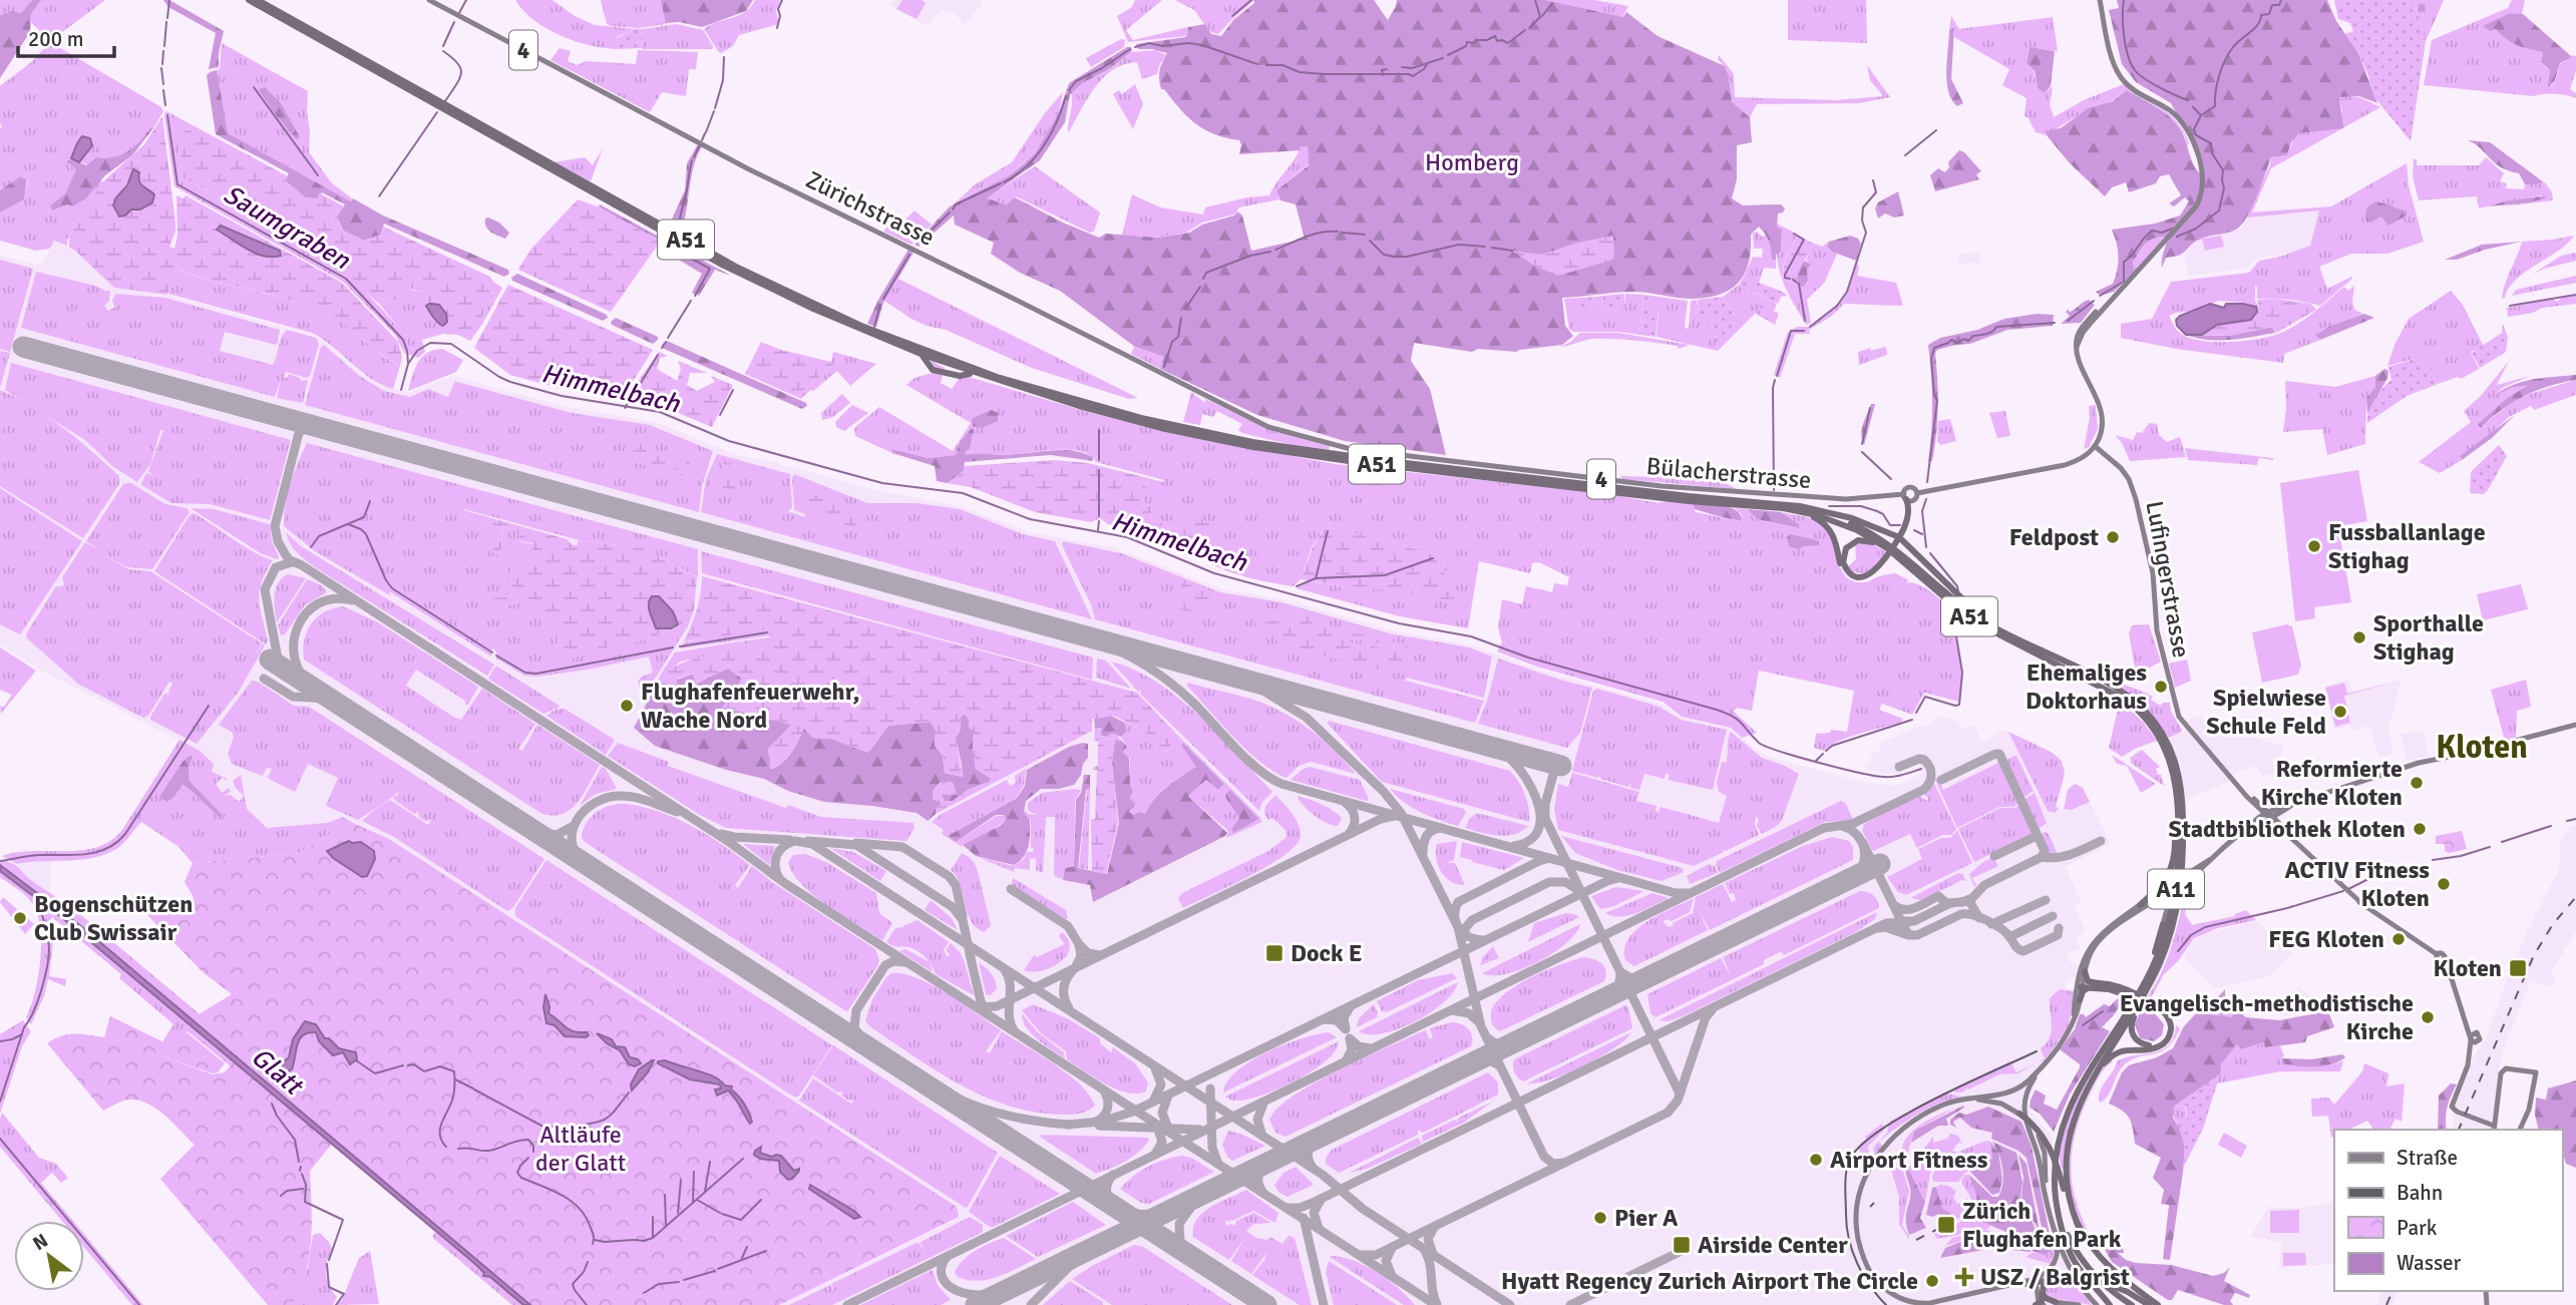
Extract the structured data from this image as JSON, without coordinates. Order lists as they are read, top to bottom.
{
  "streets": {
    "highway": ["A51", "A11"],
    "main road": [
      "4",
      "Zürichstrasse",
      "Bülacherstrasse",
      "Lufingerstrasse"
    ]
  },
  "crossings": [
    ["Zürichstrasse", "Bülacherstrasse"],
    ["A51", "A11"],
    ["Bülacherstrasse", "Lufingerstrasse"]
  ],
  "districts": ["Kloten"],
  "water": ["Saumgraben", "Himmelbach", "Glatt"],
  "parks": ["Homberg", "Altläufe der Glatt"],
  "places": {
    "other": [
      "Feldpost",
      "Fussballanlage Stighag",
      "Sporthalle Stighag",
      "Ehemaliges Doktorhaus",
      "Flughafenfeuerwehr, Wache Nord",
      "Spielwiese Schule Feld",
      "Reformierte Kirche Kloten",
      "Stadtbibliothek Kloten",
      "ACTIV Fitness Kloten",
      "Bogenschützen Club Swissair",
      "FEG Kloten",
      "Evangelisch-methodistische Kirche",
      "Airport Fitness",
      "Pier A",
      "Hyatt Regency Zurich Airport The Circle"
    ],
    "transit": [
      "Dock E",
      "Kloten",
      "Zürich Flughafen Park",
      "Airside Center"
    ],
    "health": ["USZ / Balgrist"]
  },
  "legend": [
    "Straße",
    "Bahn",
    "Park",
    "Wasser"
  ],
  "scale_bar": "200 m",
  "north": "top left"
}
